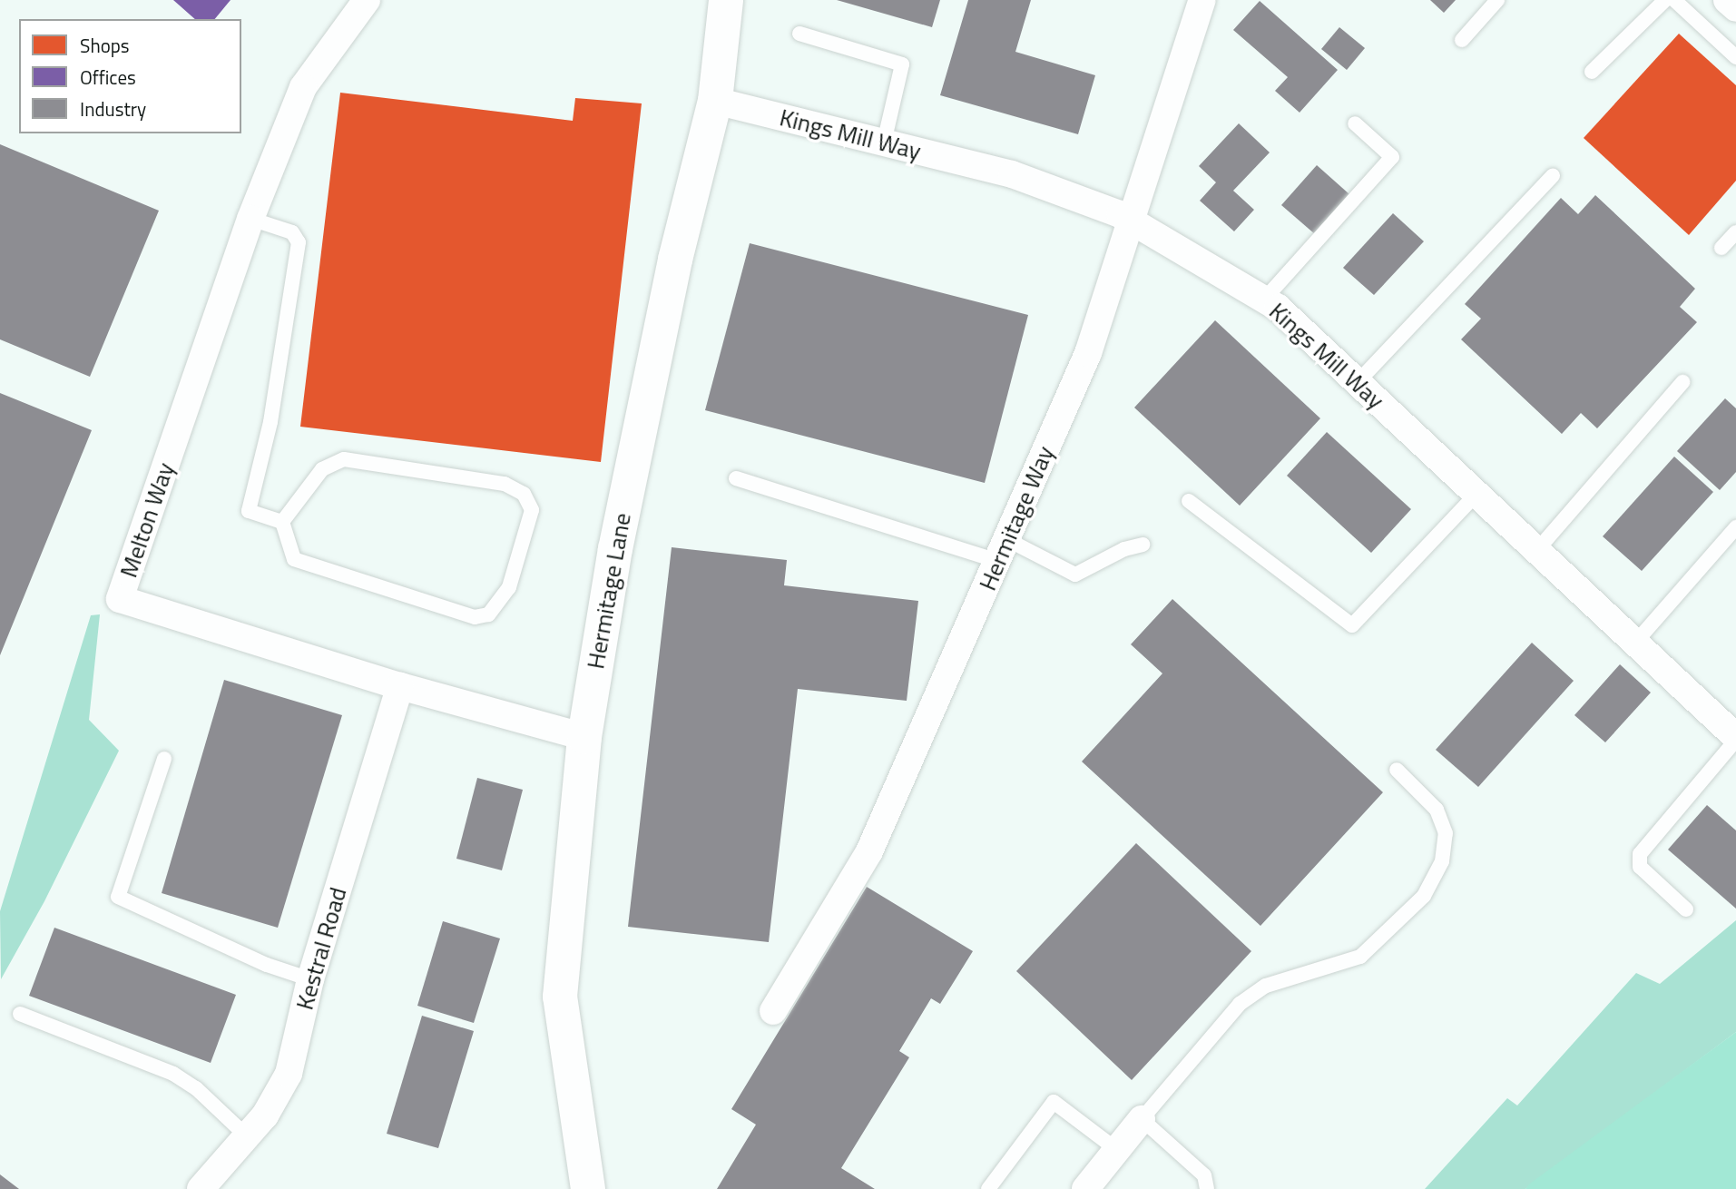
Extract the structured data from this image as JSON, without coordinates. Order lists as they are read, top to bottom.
{
  "streets": {
    "street": [
      "Kings Mill Way",
      "Hermitage Way",
      "Melton Way",
      "Hermitage Lane",
      "Kestral Road"
    ]
  },
  "crossings": [
    ["Kings Mill Way", "Hermitage Way"],
    ["Kings Mill Way", "Hermitage Lane"],
    ["Melton Way", "Hermitage Lane"],
    ["Melton Way", "Kestral Road"]
  ],
  "legend": ["Shops", "Offices", "Industry"]
}
